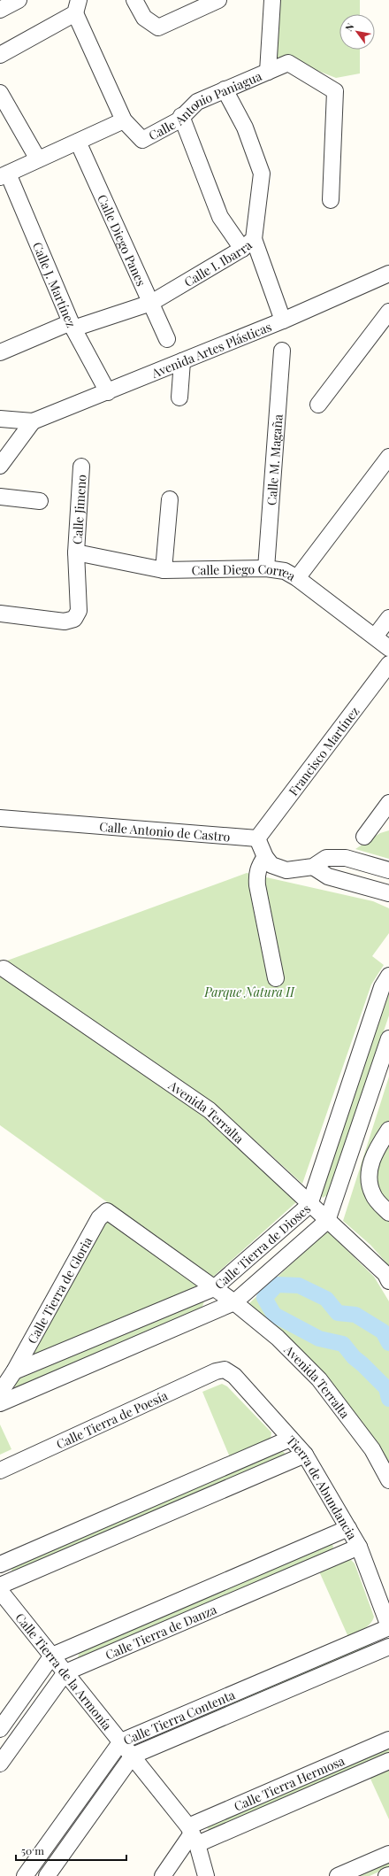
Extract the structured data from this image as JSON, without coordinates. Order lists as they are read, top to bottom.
{
  "streets": {
    "street": [
      "Calle Antonio Paniagua",
      "Calle Diego Panes",
      "Calle I. Ibarra",
      "Calle J. Martínez",
      "Avenida Artes Plásticas",
      "Calle M. Magaña",
      "Calle Jimeno",
      "Calle Diego Correa",
      "Francisco Martínez",
      "Calle Antonio de Castro",
      "Avenida Terralta",
      "Calle Tierra de Dioses",
      "Calle Tierra de Gloria",
      "Calle Tierra de Poesía",
      "Tierra de Abundancia",
      "Calle Tierra de Danza",
      "Calle Tierra de la Armonía",
      "Calle Tierra Contenta",
      "Calle Tierra Hermosa"
    ]
  },
  "crossings": [
    ["Calle Antonio Paniagua", "Calle I. Ibarra"],
    ["Calle Diego Panes", "Calle I. Ibarra"],
    ["Calle I. Ibarra", "Calle J. Martínez"],
    ["Calle J. Martínez", "Avenida Artes Plásticas"],
    ["Calle M. Magaña", "Calle Diego Correa"],
    ["Calle Jimeno", "Calle Diego Correa"],
    ["Francisco Martínez", "Calle Antonio de Castro"],
    ["Avenida Terralta", "Calle Tierra de Dioses"],
    ["Avenida Terralta", "Calle Tierra de Gloria"],
    ["Calle Tierra de Dioses", "Calle Tierra de Gloria"],
    ["Calle Tierra de Poesía", "Tierra de Abundancia"],
    ["Tierra de Abundancia", "Calle Tierra de Danza"],
    ["Tierra de Abundancia", "Calle Tierra Contenta"],
    ["Calle Tierra de Danza", "Calle Tierra de la Armonía"],
    ["Calle Tierra de la Armonía", "Calle Tierra Contenta"],
    ["Calle Tierra de la Armonía", "Calle Tierra Hermosa"]
  ],
  "parks": ["Parque Natura II"],
  "scale_bar": "50 m",
  "north": "top left"
}
